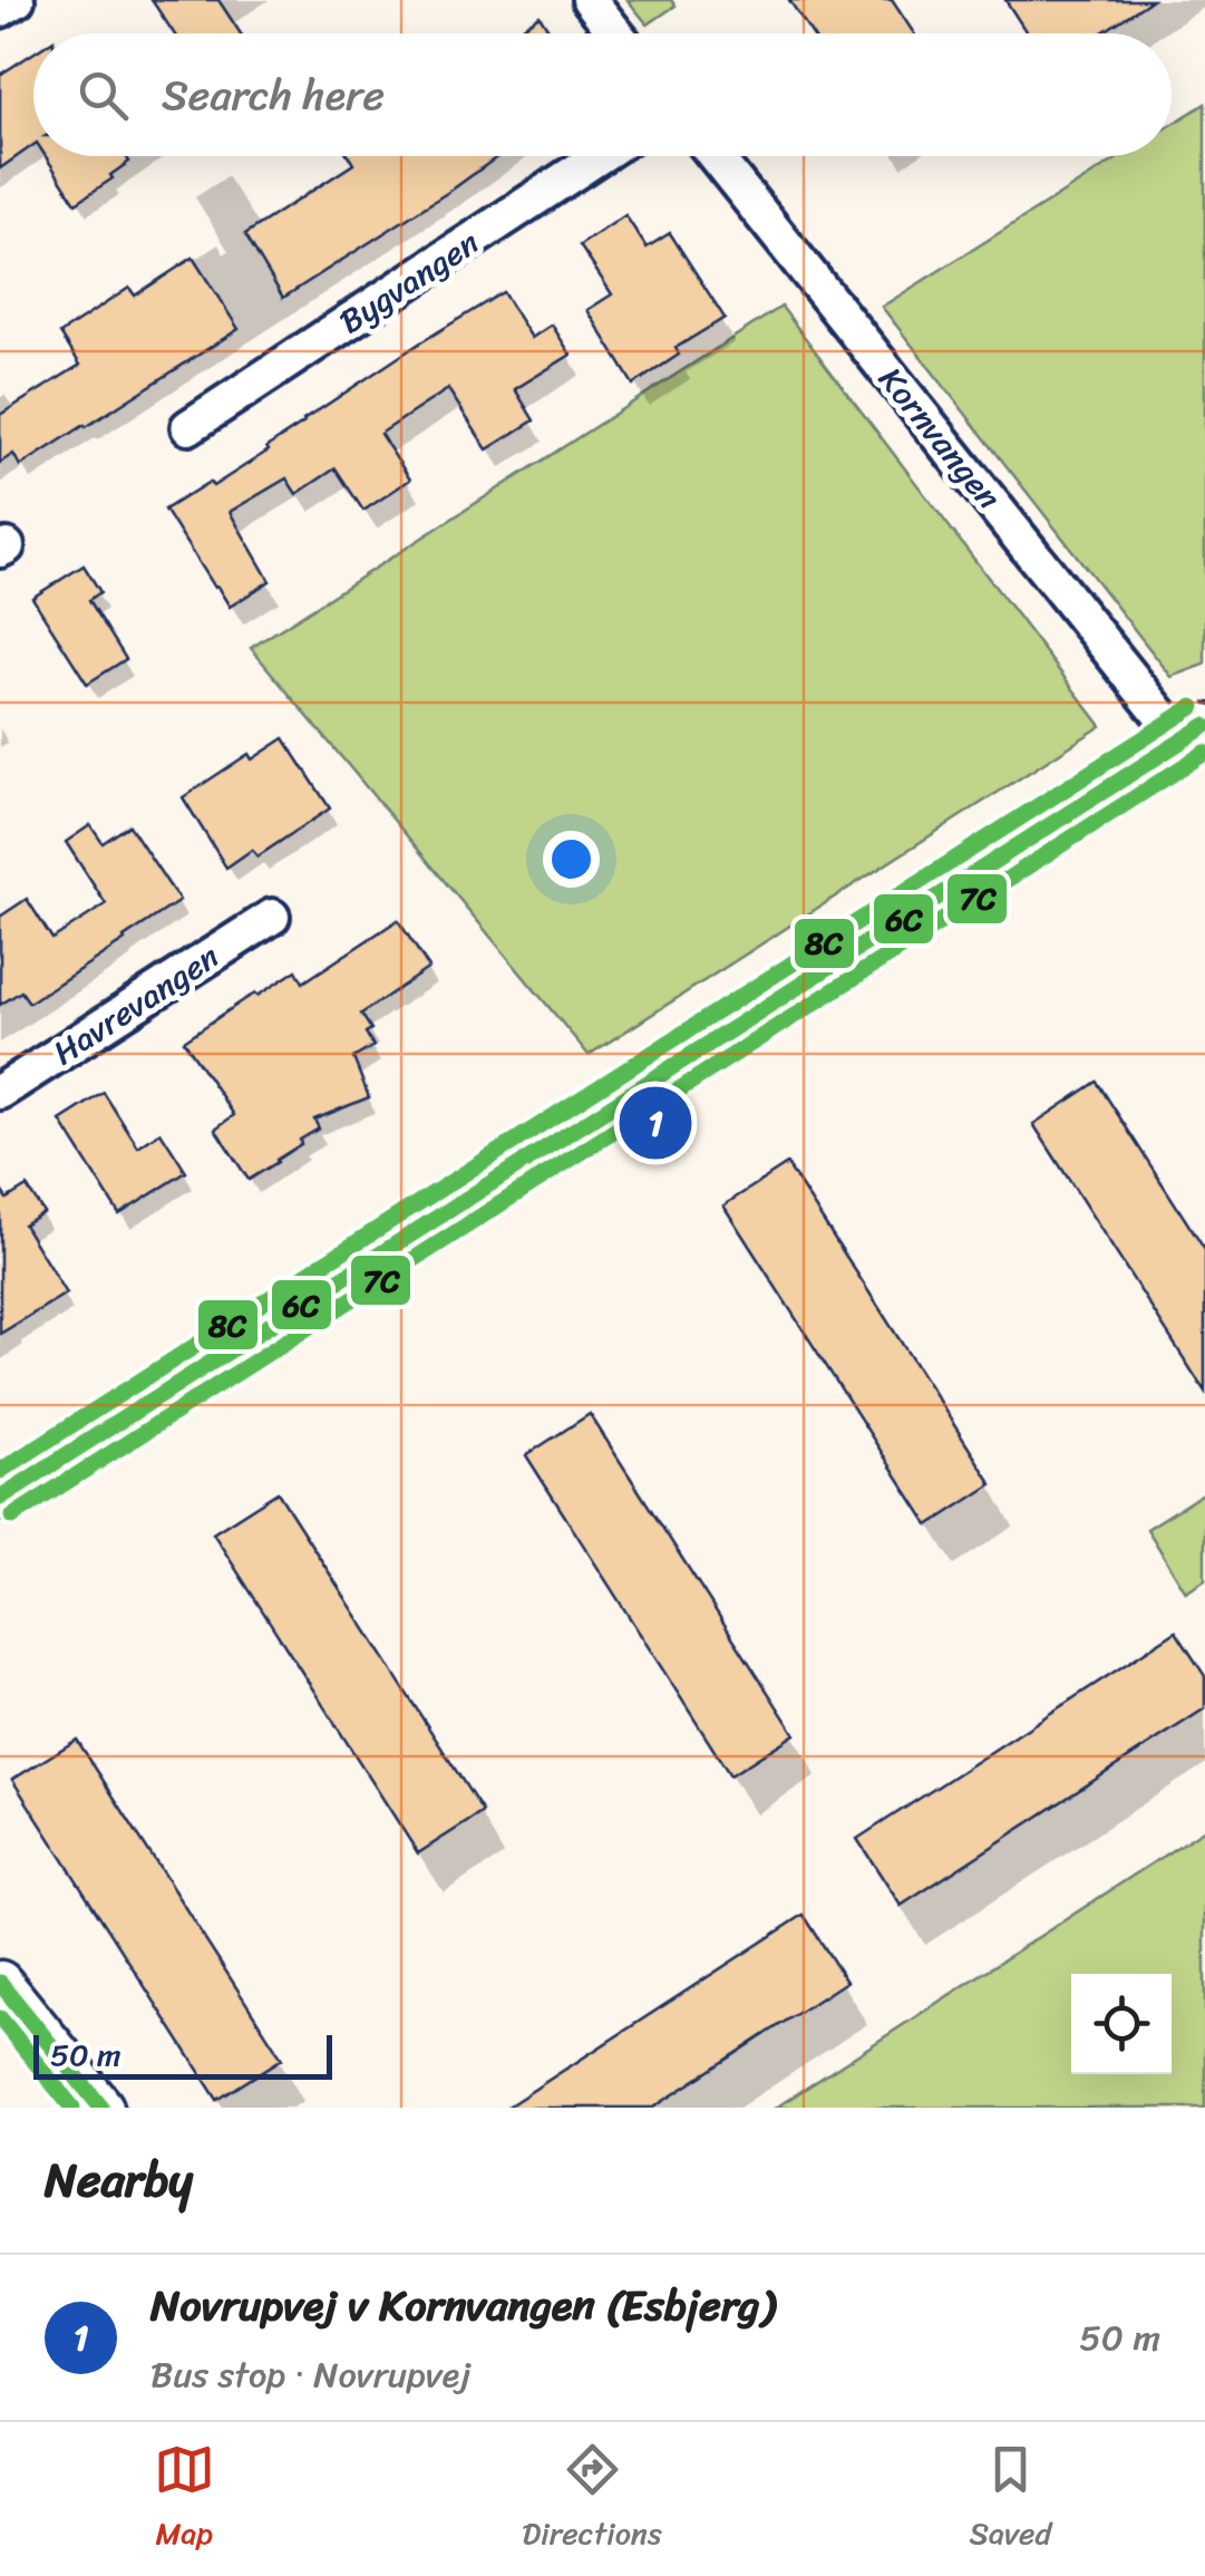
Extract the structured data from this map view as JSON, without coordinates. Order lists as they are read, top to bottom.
{
  "streets": {
    "street": ["Bygvangen", "Kornvangen", "Havrevangen"]
  },
  "lines": ["transit line 8C", "transit line 6C", "transit line 7C"],
  "scale_bar": "50 m",
  "page": {
    "search": "Search here",
    "pins": "1",
    "scale": "50 m",
    "heading": "Nearby",
    "list": [
      {
        "mark": "1",
        "name": "Novrupvej v Kornvangen (Esbjerg)",
        "note": "Bus stop · Novrupvej",
        "value": "50 m"
      }
    ],
    "nav": ["Map", "Directions", "Saved"]
  }
}
